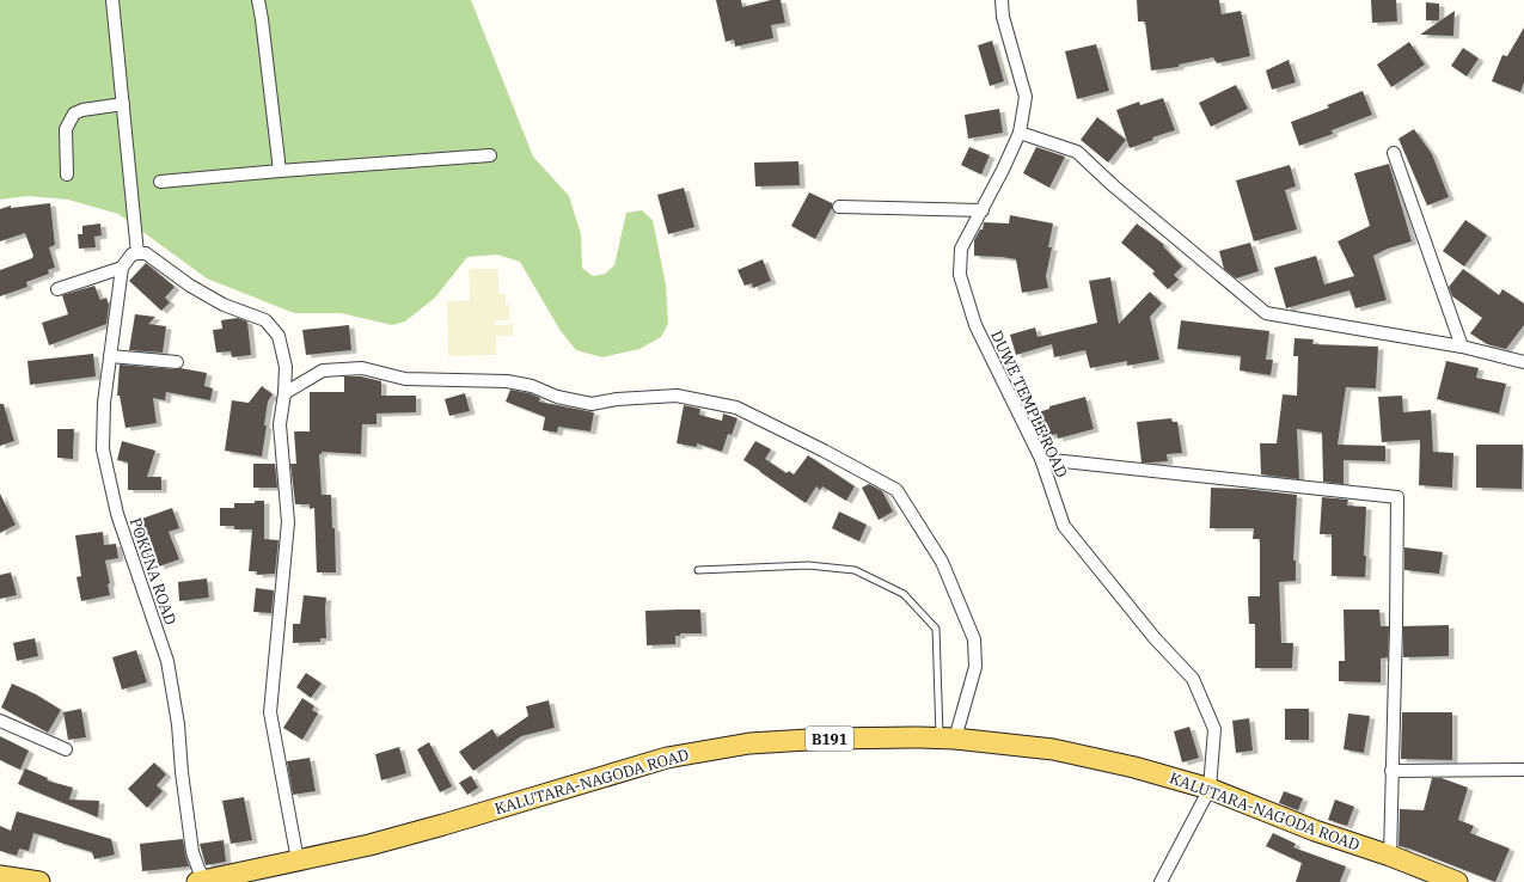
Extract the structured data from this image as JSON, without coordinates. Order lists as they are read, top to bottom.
{
  "streets": {
    "main road": ["B191", "KALUTARA-NAGODA ROAD"],
    "street": ["DUWE TEMPLE ROAD", "POKUNA ROAD"]
  },
  "crossings": [
    ["DUWE TEMPLE ROAD", "KALUTARA-NAGODA ROAD"],
    ["POKUNA ROAD", "KALUTARA-NAGODA ROAD"]
  ]
}
